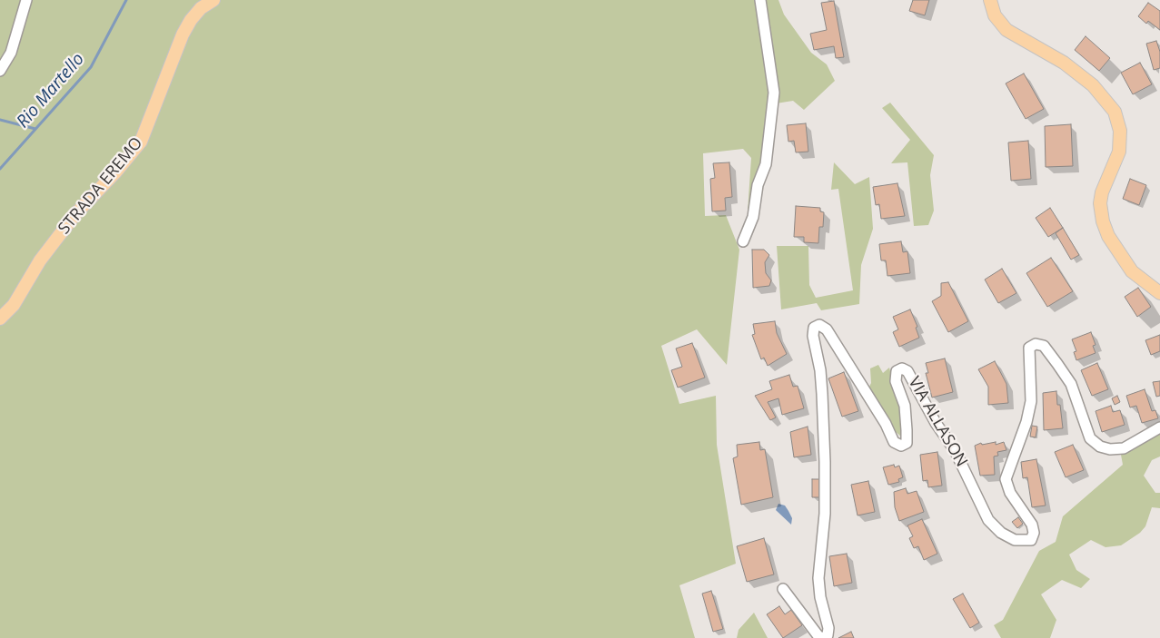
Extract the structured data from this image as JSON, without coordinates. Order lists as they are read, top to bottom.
{
  "streets": {
    "main road": ["STRADA EREMO"],
    "street": ["VIA ALLASON"]
  },
  "water": ["Rio Martello"]
}
